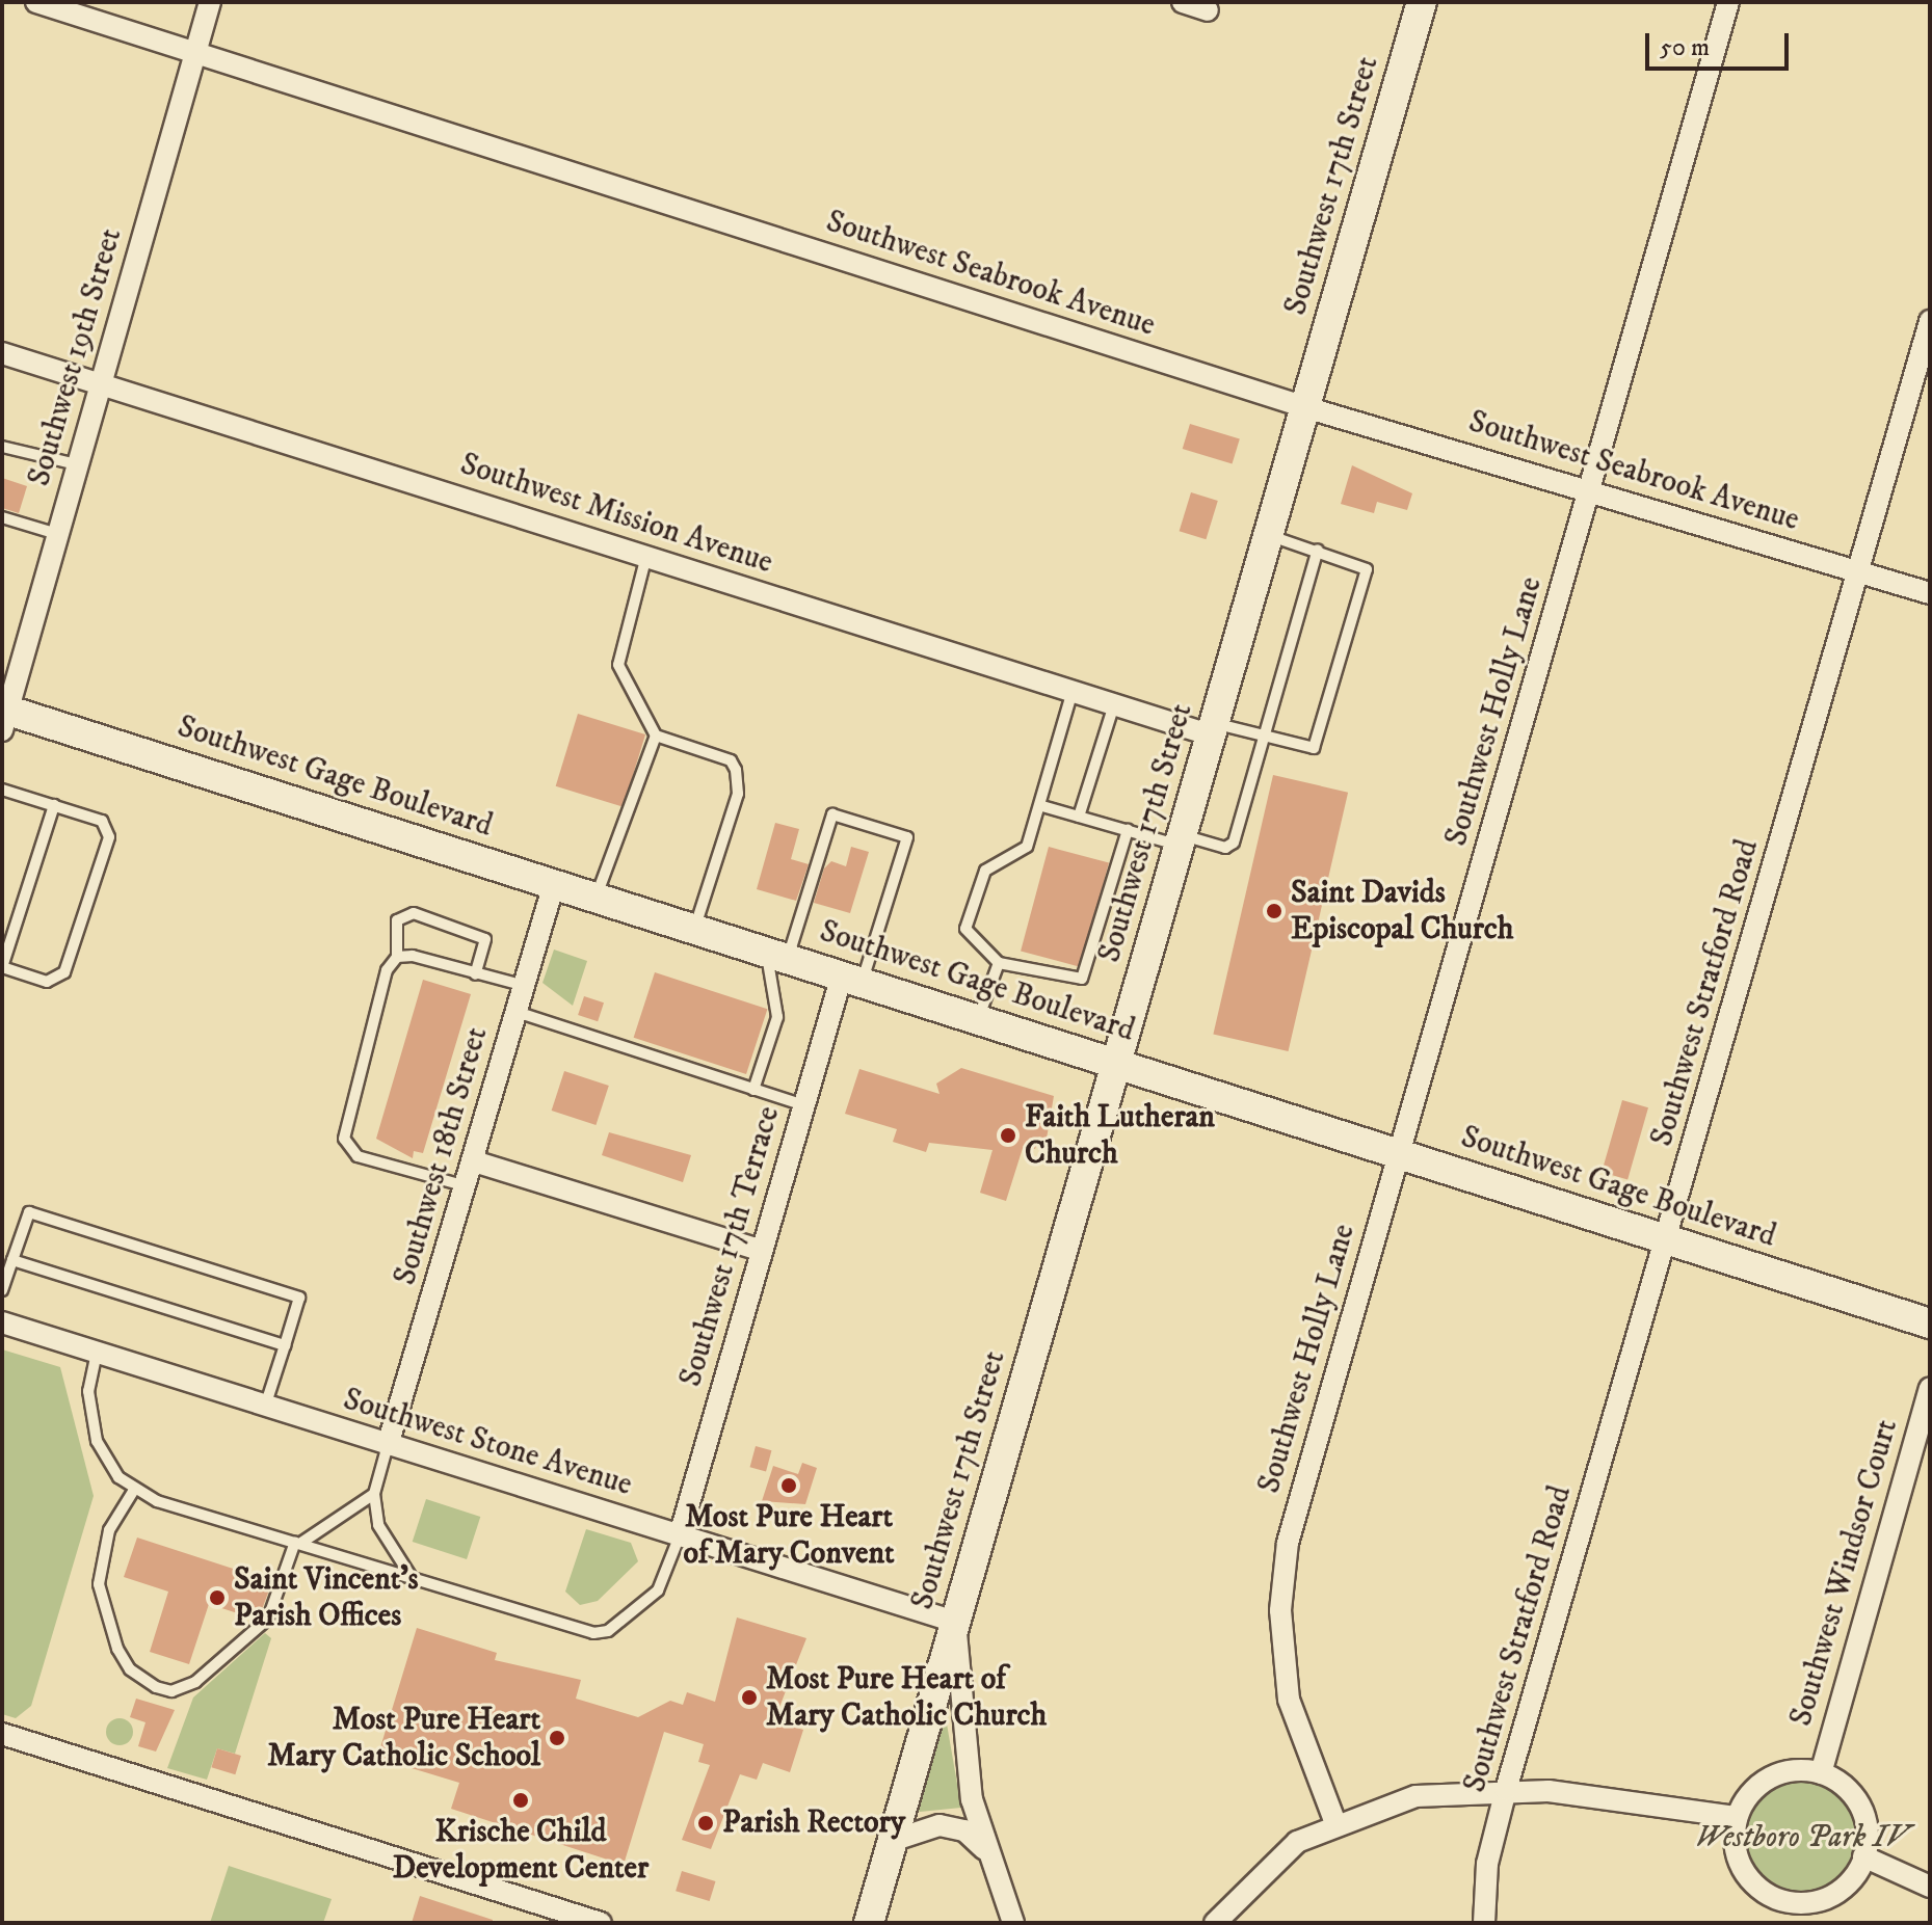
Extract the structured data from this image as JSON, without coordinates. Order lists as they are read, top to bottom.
{
  "streets": {
    "main road": ["Southwest 17th Street", "Southwest Gage Boulevard"],
    "street": [
      "Southwest Seabrook Avenue",
      "Southwest 19th Street",
      "Southwest Mission Avenue",
      "Southwest Holly Lane",
      "Southwest Stratford Road",
      "Southwest 18th Street",
      "Southwest 17th Terrace",
      "Southwest Stone Avenue",
      "Southwest Windsor Court"
    ]
  },
  "crossings": [
    ["Southwest 17th Street", "Southwest Seabrook Avenue"],
    ["Southwest 17th Street", "Southwest Mission Avenue"],
    ["Southwest 17th Street", "Southwest Gage Boulevard"],
    ["Southwest 17th Street", "Southwest Stone Avenue"],
    ["Southwest Seabrook Avenue", "Southwest 19th Street"],
    ["Southwest Seabrook Avenue", "Southwest Holly Lane"],
    ["Southwest Seabrook Avenue", "Southwest Stratford Road"],
    ["Southwest 19th Street", "Southwest Mission Avenue"],
    ["Southwest 19th Street", "Southwest Gage Boulevard"],
    ["Southwest Holly Lane", "Southwest Gage Boulevard"],
    ["Southwest Gage Boulevard", "Southwest Stratford Road"],
    ["Southwest Gage Boulevard", "Southwest 18th Street"],
    ["Southwest Gage Boulevard", "Southwest 17th Terrace"],
    ["Southwest 18th Street", "Southwest Stone Avenue"],
    ["Southwest 17th Terrace", "Southwest Stone Avenue"]
  ],
  "parks": ["Westboro Park IV"],
  "places": [
    "Saint Davids Episcopal Church",
    "Faith Lutheran Church",
    "Most Pure Heart of Mary Convent",
    "Saint Vincent's Parish Offices",
    "Most Pure Heart of Mary Catholic Church",
    "Most Pure Heart Mary Catholic School",
    "Krische Child Development Center",
    "Parish Rectory"
  ],
  "scale_bar": "50 m"
}
